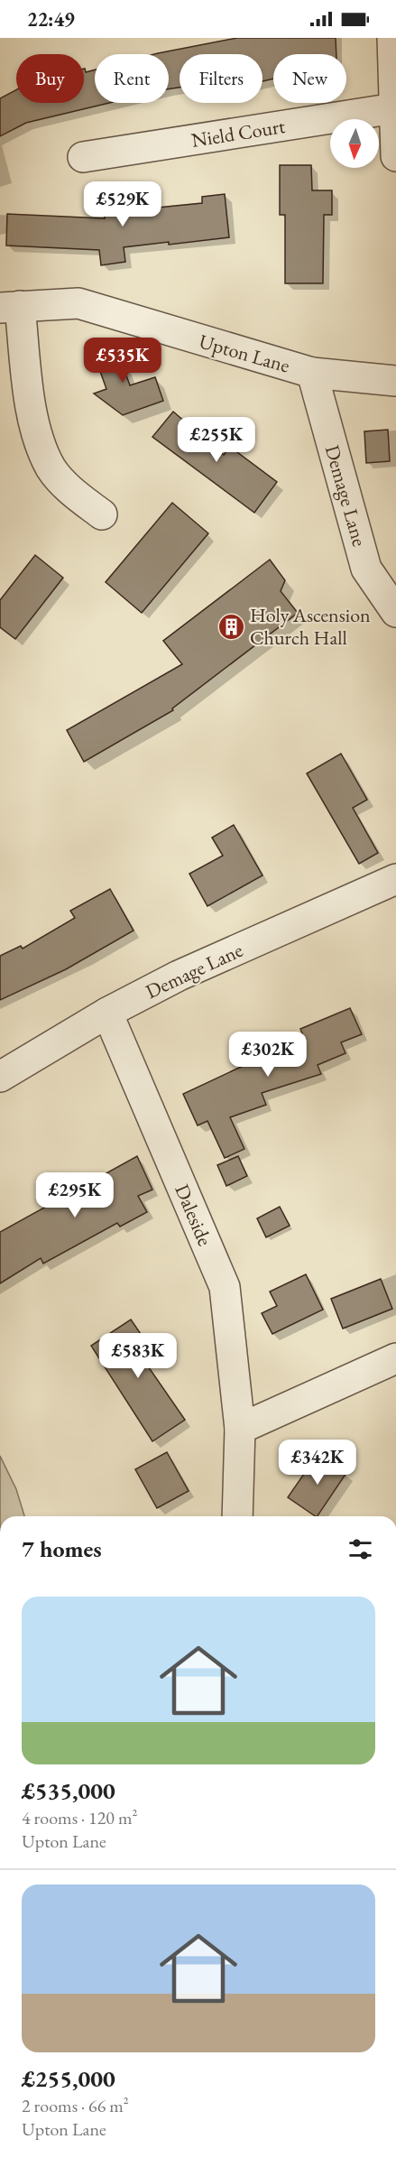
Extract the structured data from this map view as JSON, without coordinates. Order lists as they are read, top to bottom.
{
  "streets": {
    "street": [
      "Nield Court",
      "Upton Lane",
      "Demage Lane",
      "Daleside"
    ]
  },
  "crossings": [
    ["Upton Lane", "Demage Lane"],
    ["Demage Lane", "Daleside"]
  ],
  "places": {
    "building": ["Holy Ascension Church Hall"]
  },
  "north": "bottom",
  "page": {
    "status": "22:49",
    "chip": [
      "Buy",
      "Rent",
      "Filters",
      "New"
    ],
    "price": [
      "£529K",
      "£535K",
      "£255K",
      "£302K",
      "£295K",
      "£583K",
      "£342K"
    ],
    "heading": "7 homes",
    "list": [
      {
        "name": "£535,000",
        "note": "4 rooms · 120 m² · Upton Lane"
      },
      {
        "name": "£255,000",
        "note": "2 rooms · 66 m² · Upton Lane"
      }
    ]
  }
}
